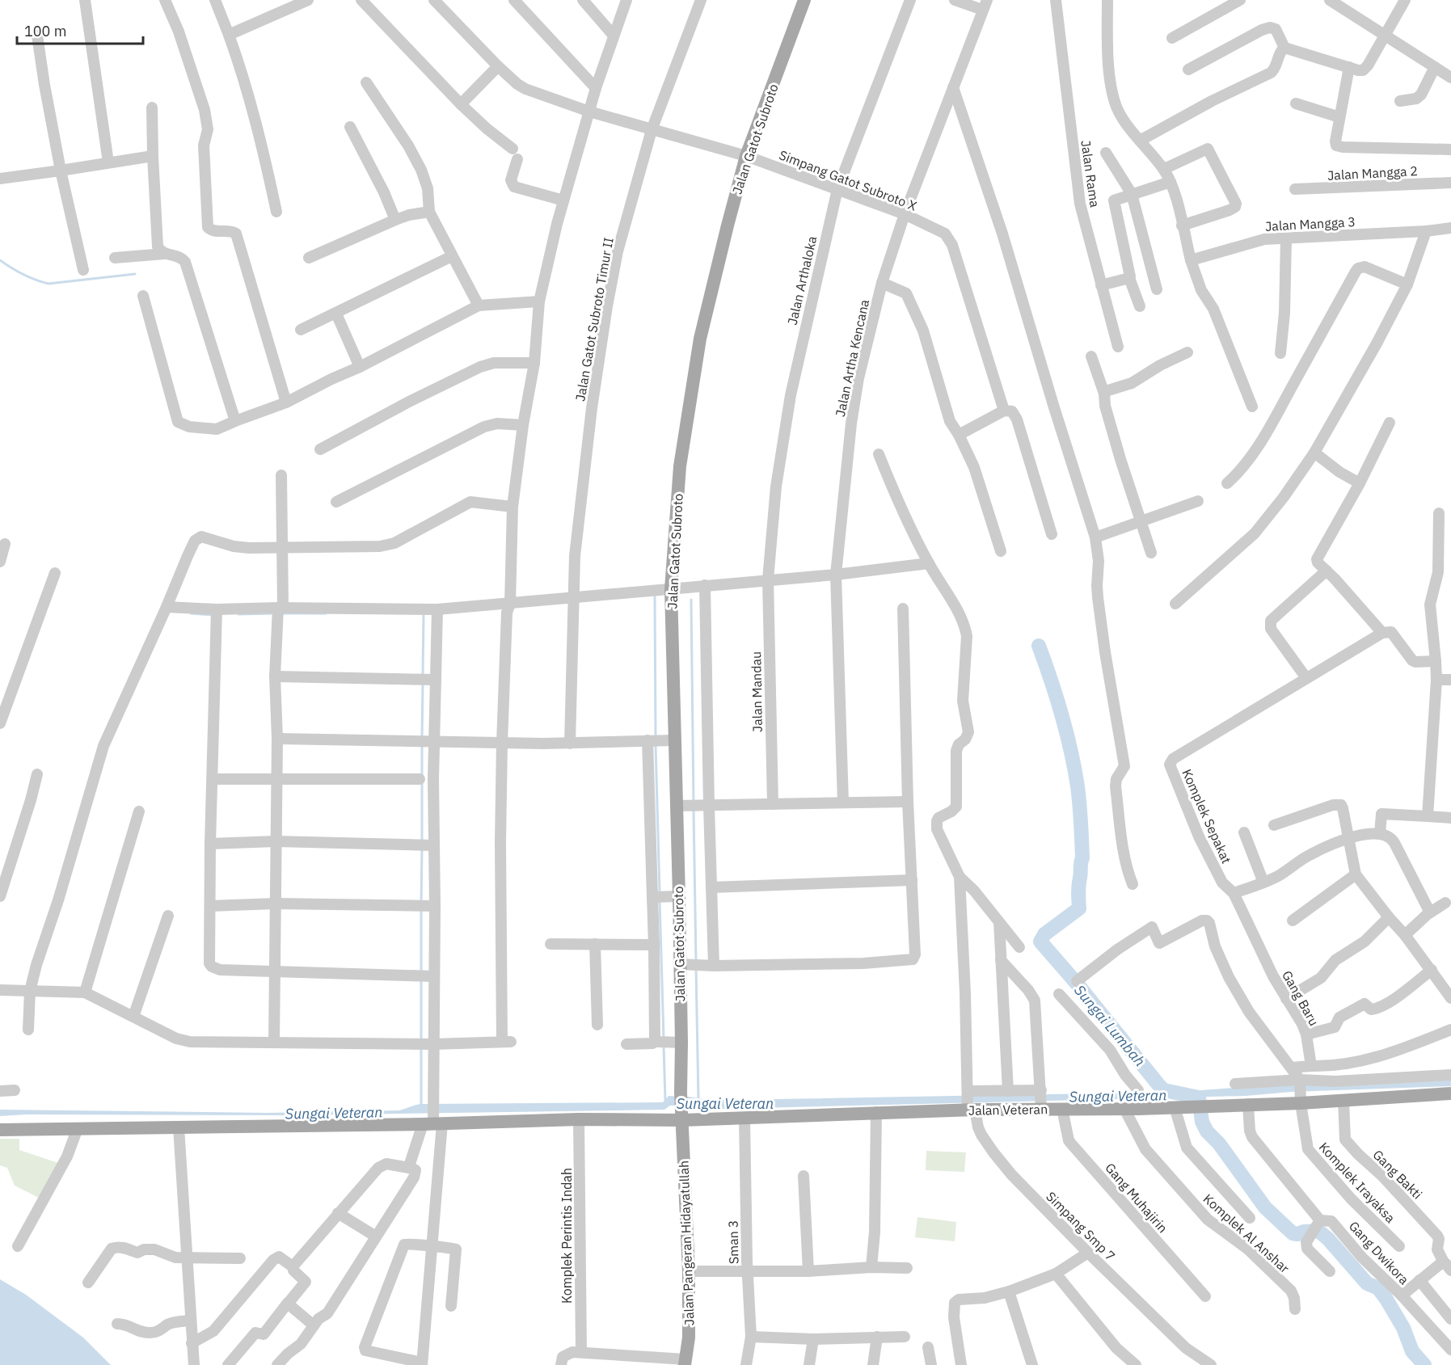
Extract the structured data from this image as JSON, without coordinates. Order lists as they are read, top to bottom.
{
  "streets": {
    "main road": ["Jalan Gatot Subroto", "Jalan Veteran", "Jalan Pangeran Hidayatullah"],
    "street": [
      "Jalan Mangga 2",
      "Jalan Rama",
      "Simpang Gatot Subroto X",
      "Jalan Mangga 3",
      "Jalan Arthaloka",
      "Jalan Gatot Subroto Timur II",
      "Jalan Artha Kencana",
      "Jalan Mandau",
      "Komplek Sepakat",
      "Gang Baru",
      "Gang Bakti",
      "Komplek Irayaksa",
      "Gang Muhajirin",
      "Simpang Smp 7",
      "Komplek Al Anshar",
      "Komplek Perintis Indah",
      "Sman 3",
      "Gang Dwikora"
    ]
  },
  "crossings": [
    ["Jalan Gatot Subroto", "Simpang Gatot Subroto X"],
    ["Jalan Gatot Subroto", "Jalan Veteran"],
    ["Jalan Gatot Subroto", "Jalan Pangeran Hidayatullah"],
    ["Simpang Gatot Subroto X", "Jalan Arthaloka"],
    ["Simpang Gatot Subroto X", "Jalan Gatot Subroto Timur II"],
    ["Simpang Gatot Subroto X", "Jalan Artha Kencana"],
    ["Jalan Arthaloka", "Jalan Mandau"],
    ["Komplek Sepakat", "Gang Baru"],
    ["Jalan Veteran", "Gang Bakti"],
    ["Jalan Veteran", "Komplek Irayaksa"],
    ["Jalan Veteran", "Gang Muhajirin"],
    ["Jalan Veteran", "Simpang Smp 7"],
    ["Jalan Veteran", "Komplek Al Anshar"],
    ["Jalan Veteran", "Komplek Perintis Indah"],
    ["Jalan Veteran", "Sman 3"],
    ["Jalan Veteran", "Jalan Pangeran Hidayatullah"],
    ["Jalan Veteran", "Gang Dwikora"]
  ],
  "water": ["Sungai Lumbah", "Sungai Veteran"],
  "scale_bar": "100 m"
}
